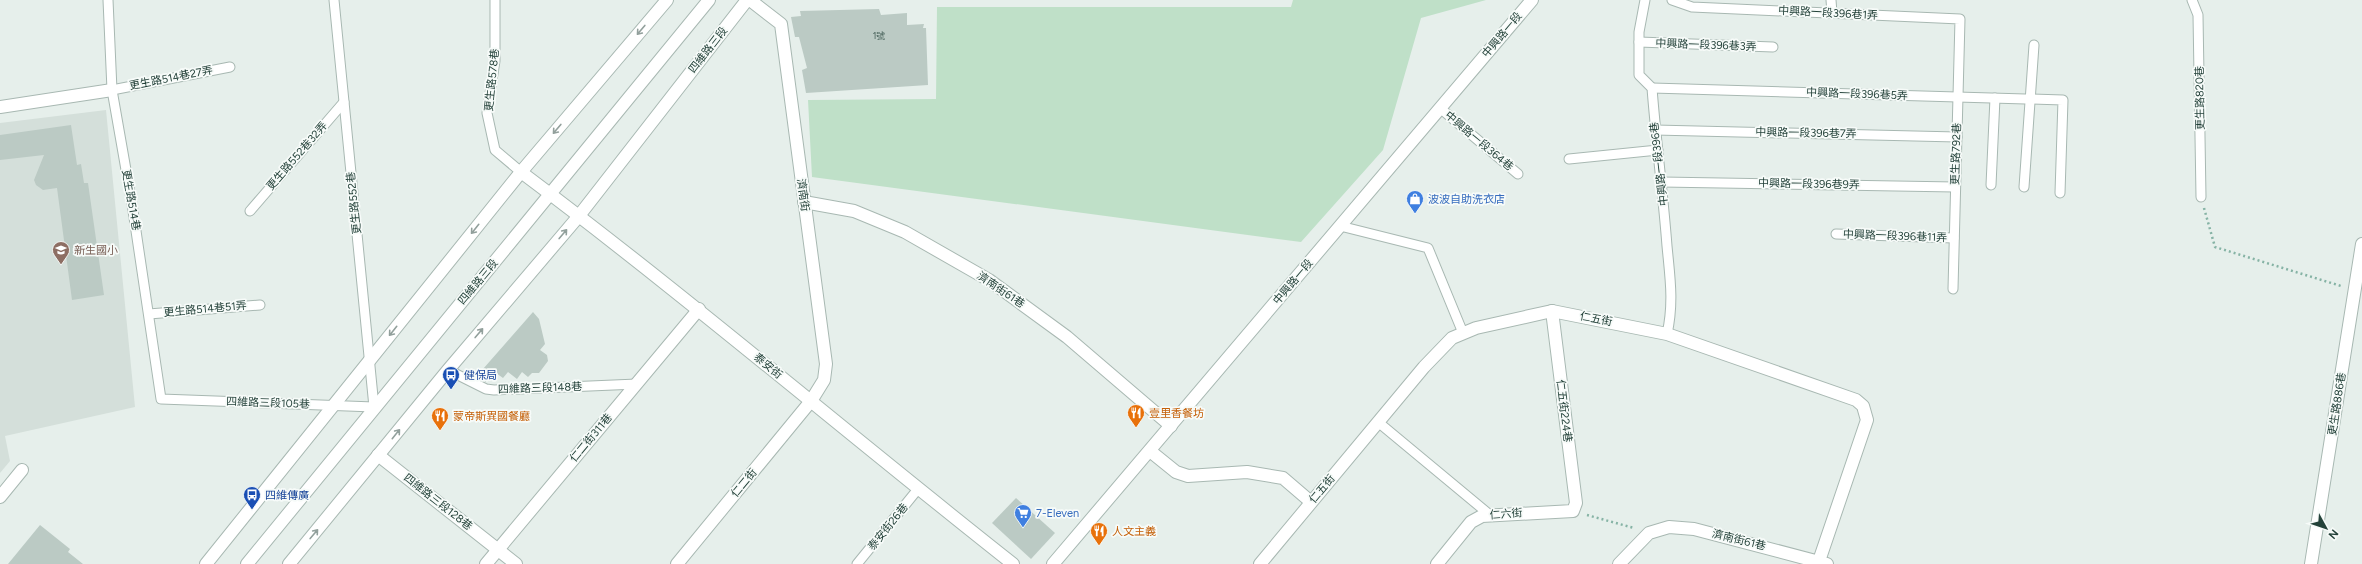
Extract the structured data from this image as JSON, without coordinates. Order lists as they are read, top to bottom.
{
  "streets": {
    "street": [
      "中興路一段",
      "四維路三段",
      "濟南街",
      "濟南街61巷",
      "仁五街",
      "泰安街",
      "更生路886巷",
      "仁五街224巷",
      "仁二街311巷",
      "仁二街",
      "四維路三段128巷",
      "仁六街"
    ],
    "lane": [
      "中興路一段396巷1弄",
      "中興路一段396巷3弄",
      "更生路514巷27弄",
      "更生路578巷",
      "中興路一段396巷5弄",
      "更生路820巷",
      "中興路一段396巷7弄",
      "中興路一段364巷",
      "更生路792巷",
      "更生路552巷32弄",
      "中興路一段396巷",
      "中興路一段396巷9弄",
      "更生路514巷",
      "更生路552巷",
      "中興路一段396巷11弄",
      "更生路514巷51弄",
      "四維路三段148巷",
      "四維路三段105巷",
      "泰安街26巷"
    ]
  },
  "crossings": [
    ["中興路一段396巷1弄", "更生路792巷"],
    ["中興路一段", "中興路一段364巷"],
    ["中興路一段", "濟南街61巷"],
    ["四維路三段", "濟南街"],
    ["四維路三段", "更生路552巷"],
    ["四維路三段", "泰安街"],
    ["四維路三段", "四維路三段148巷"],
    ["四維路三段", "四維路三段105巷"],
    ["四維路三段", "四維路三段128巷"],
    ["更生路514巷27弄", "更生路514巷"],
    ["更生路578巷", "泰安街"],
    ["中興路一段396巷5弄", "更生路792巷"],
    ["中興路一段396巷5弄", "中興路一段396巷"],
    ["中興路一段396巷7弄", "更生路792巷"],
    ["中興路一段396巷7弄", "中興路一段396巷"],
    ["更生路792巷", "中興路一段396巷9弄"],
    ["更生路792巷", "中興路一段396巷11弄"],
    ["更生路552巷32弄", "更生路552巷"],
    ["中興路一段396巷", "中興路一段396巷9弄"],
    ["中興路一段396巷", "仁五街"],
    ["濟南街", "濟南街61巷"],
    ["濟南街", "泰安街"],
    ["濟南街", "仁二街"],
    ["更生路514巷", "更生路514巷51弄"],
    ["更生路514巷", "四維路三段105巷"],
    ["更生路552巷", "四維路三段105巷"],
    ["濟南街61巷", "仁五街"],
    ["仁五街", "仁五街224巷"],
    ["泰安街", "仁二街311巷"],
    ["泰安街", "仁二街"],
    ["泰安街", "泰安街26巷"],
    ["四維路三段148巷", "仁二街311巷"],
    ["仁五街224巷", "仁六街"],
    ["仁二街311巷", "四維路三段128巷"]
  ],
  "places": {
    "shop": ["波波自助洗衣店"],
    "school or university": ["新生國小"],
    "bus stop": ["健保局", "四維傳廣"],
    "restaurant": ["壹里香餐坊", "蒙帝斯異國餐廳", "人文主義"],
    "supermarket": ["7-Eleven"]
  },
  "house_numbers": ["1號"],
  "north": "bottom right"
}
